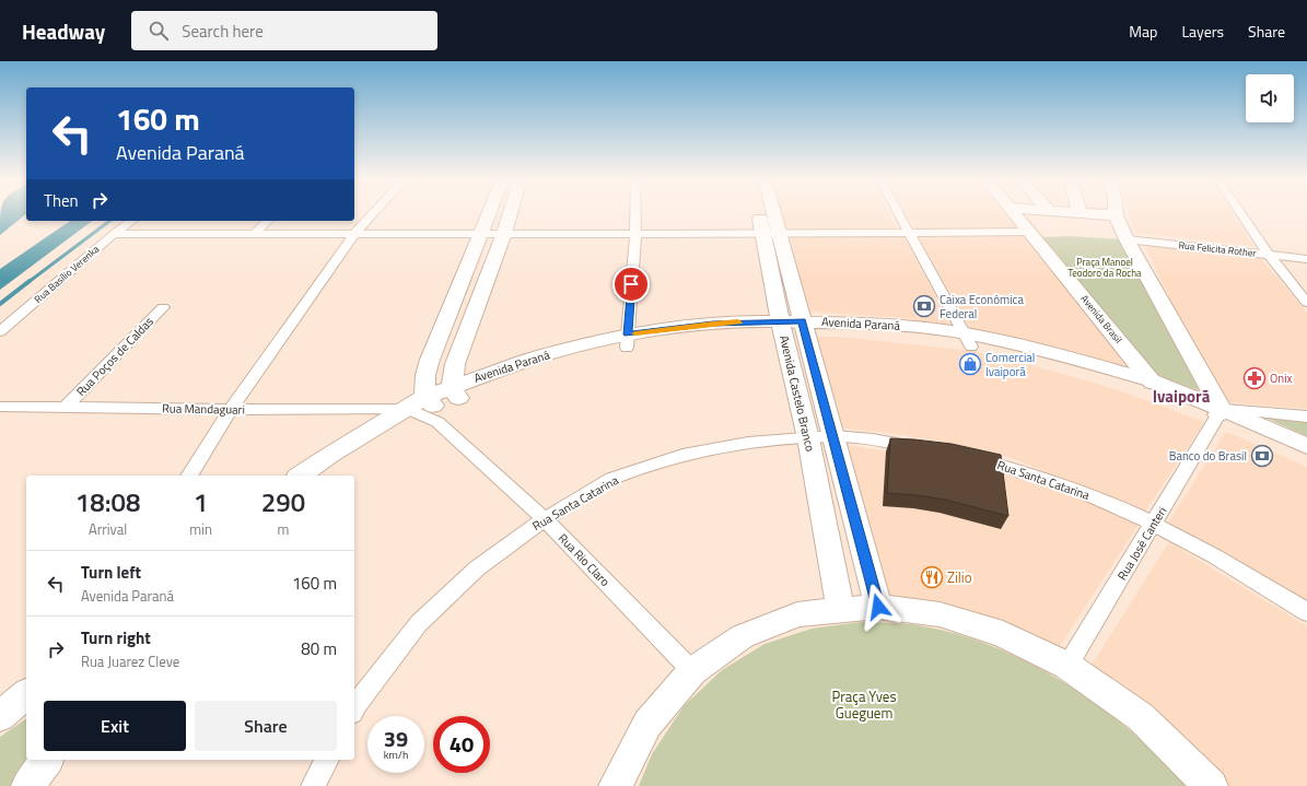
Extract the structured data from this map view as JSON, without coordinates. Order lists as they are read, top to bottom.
{
  "streets": {
    "street": [
      "Rua Felicita Rother",
      "Rua Basílio Verenka",
      "Avenida Brasil",
      "Avenida Paraná",
      "Rua Poços de Caldas",
      "Avenida Castelo Branco",
      "Rua Mandaguari",
      "Rua Santa Catarina",
      "Rua José Canteri",
      "Rua Rio Claro"
    ]
  },
  "crossings": [
    ["Avenida Brasil", "Avenida Paraná"],
    ["Avenida Paraná", "Avenida Castelo Branco"],
    ["Avenida Paraná", "Rua Mandaguari"],
    ["Avenida Paraná", "Rua José Canteri"],
    ["Avenida Paraná", "Rua Rio Claro"],
    ["Rua Poços de Caldas", "Rua Mandaguari"],
    ["Avenida Castelo Branco", "Rua Santa Catarina"],
    ["Rua Mandaguari", "Rua Rio Claro"],
    ["Rua Santa Catarina", "Rua José Canteri"],
    ["Rua Santa Catarina", "Rua Rio Claro"]
  ],
  "districts": ["Ivaiporã"],
  "parks": ["Praça Manoel Teodoro da Rocha", "Praça Yves Gueguem"],
  "places": {
    "bank": ["Caixa Econômica Federal", "Banco do Brasil"],
    "shop": ["Comercial Ivaiporã"],
    "pharmacy": ["Onix"],
    "restaurant": ["Zilio"]
  },
  "page": {
    "header": "Headway",
    "search": "Search here",
    "nav": ["Map", "Layers", "Share"],
    "turn": ["160 m", "Avenida Paraná"],
    "then": "Then",
    "eta": [
      "18:08",
      "Arrival",
      "1",
      "min",
      "290",
      "m"
    ],
    "list": [
      {
        "name": "Turn left",
        "note": "Avenida Paraná",
        "value": "160 m"
      },
      {
        "name": "Turn right",
        "note": "Rua Juarez Cleve",
        "value": "80 m"
      }
    ],
    "buttons": ["Exit", "Share"],
    "speed": "39 km/h",
    "limit": "40"
  }
}
